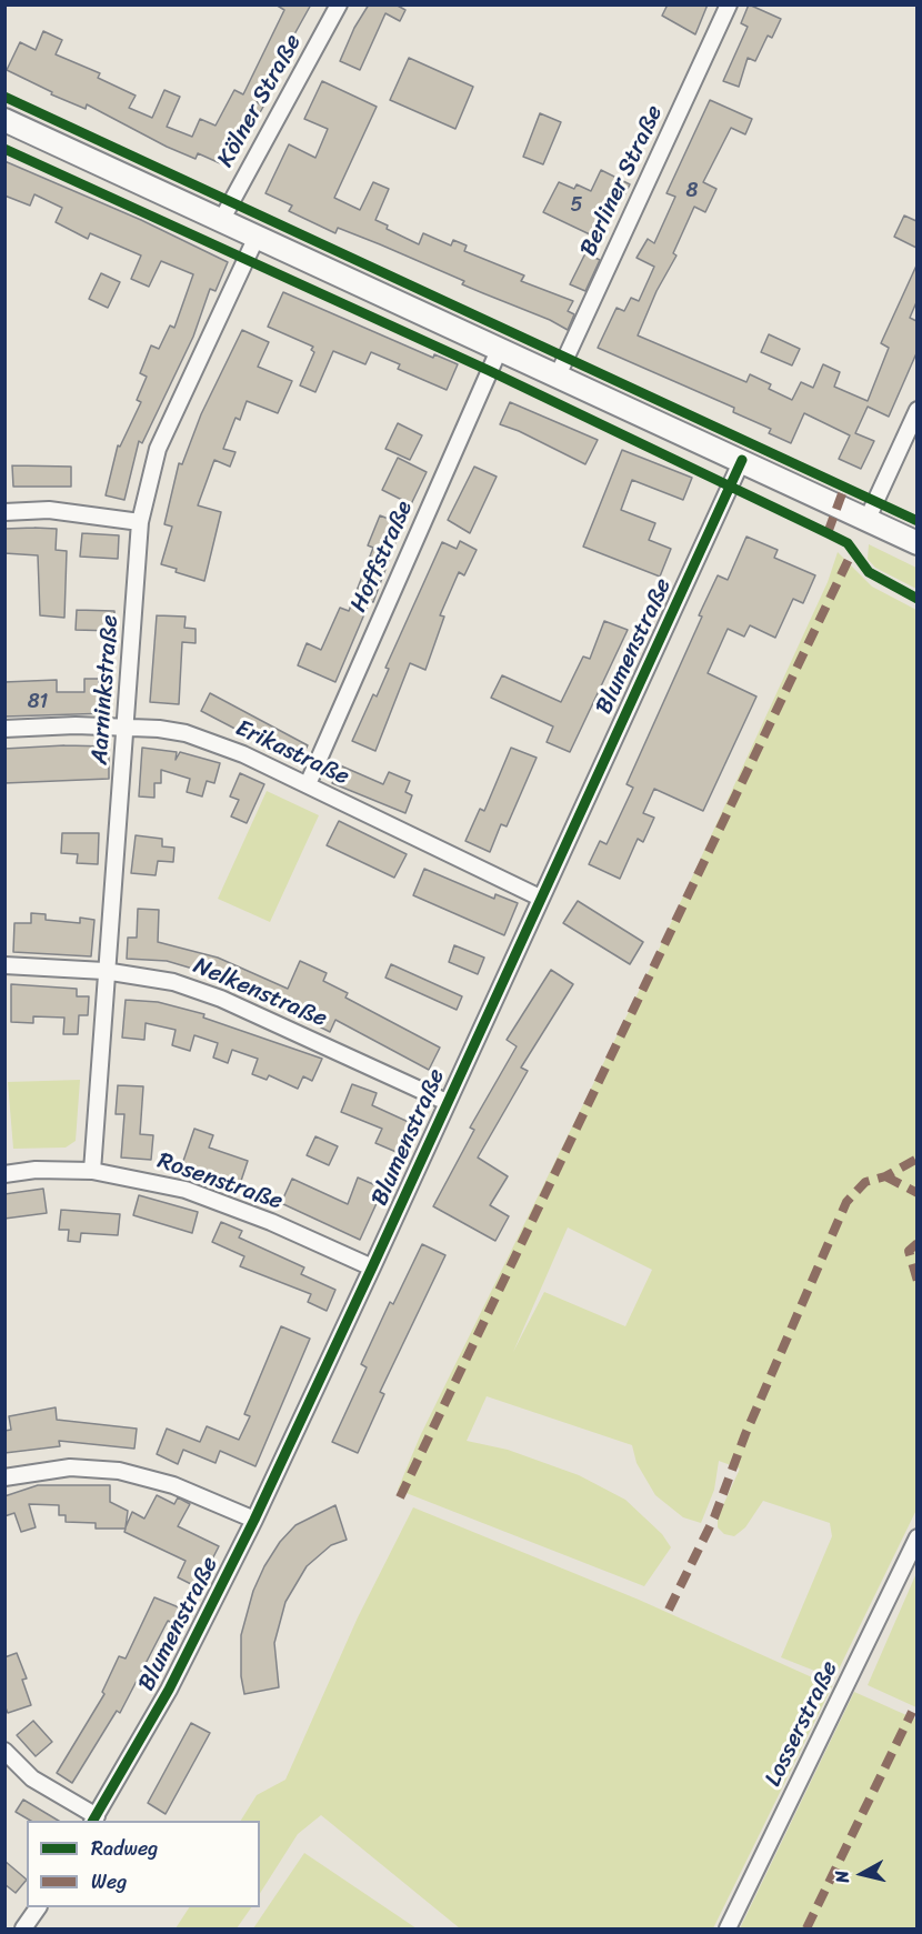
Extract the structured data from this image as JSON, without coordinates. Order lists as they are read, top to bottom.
{
  "streets": {
    "street": [
      "Kölner Straße",
      "Berliner Straße",
      "Hoffstraße",
      "Blumenstraße",
      "Aarninkstraße",
      "Erikastraße",
      "Nelkenstraße",
      "Rosenstraße",
      "Losserstraße"
    ]
  },
  "crossings": [
    ["Hoffstraße", "Erikastraße"],
    ["Blumenstraße", "Erikastraße"],
    ["Blumenstraße", "Nelkenstraße"],
    ["Blumenstraße", "Rosenstraße"],
    ["Aarninkstraße", "Erikastraße"],
    ["Aarninkstraße", "Nelkenstraße"],
    ["Aarninkstraße", "Rosenstraße"]
  ],
  "house_numbers": ["8", "5", "81"],
  "legend": ["Radweg", "Weg"],
  "north": "left"
}
